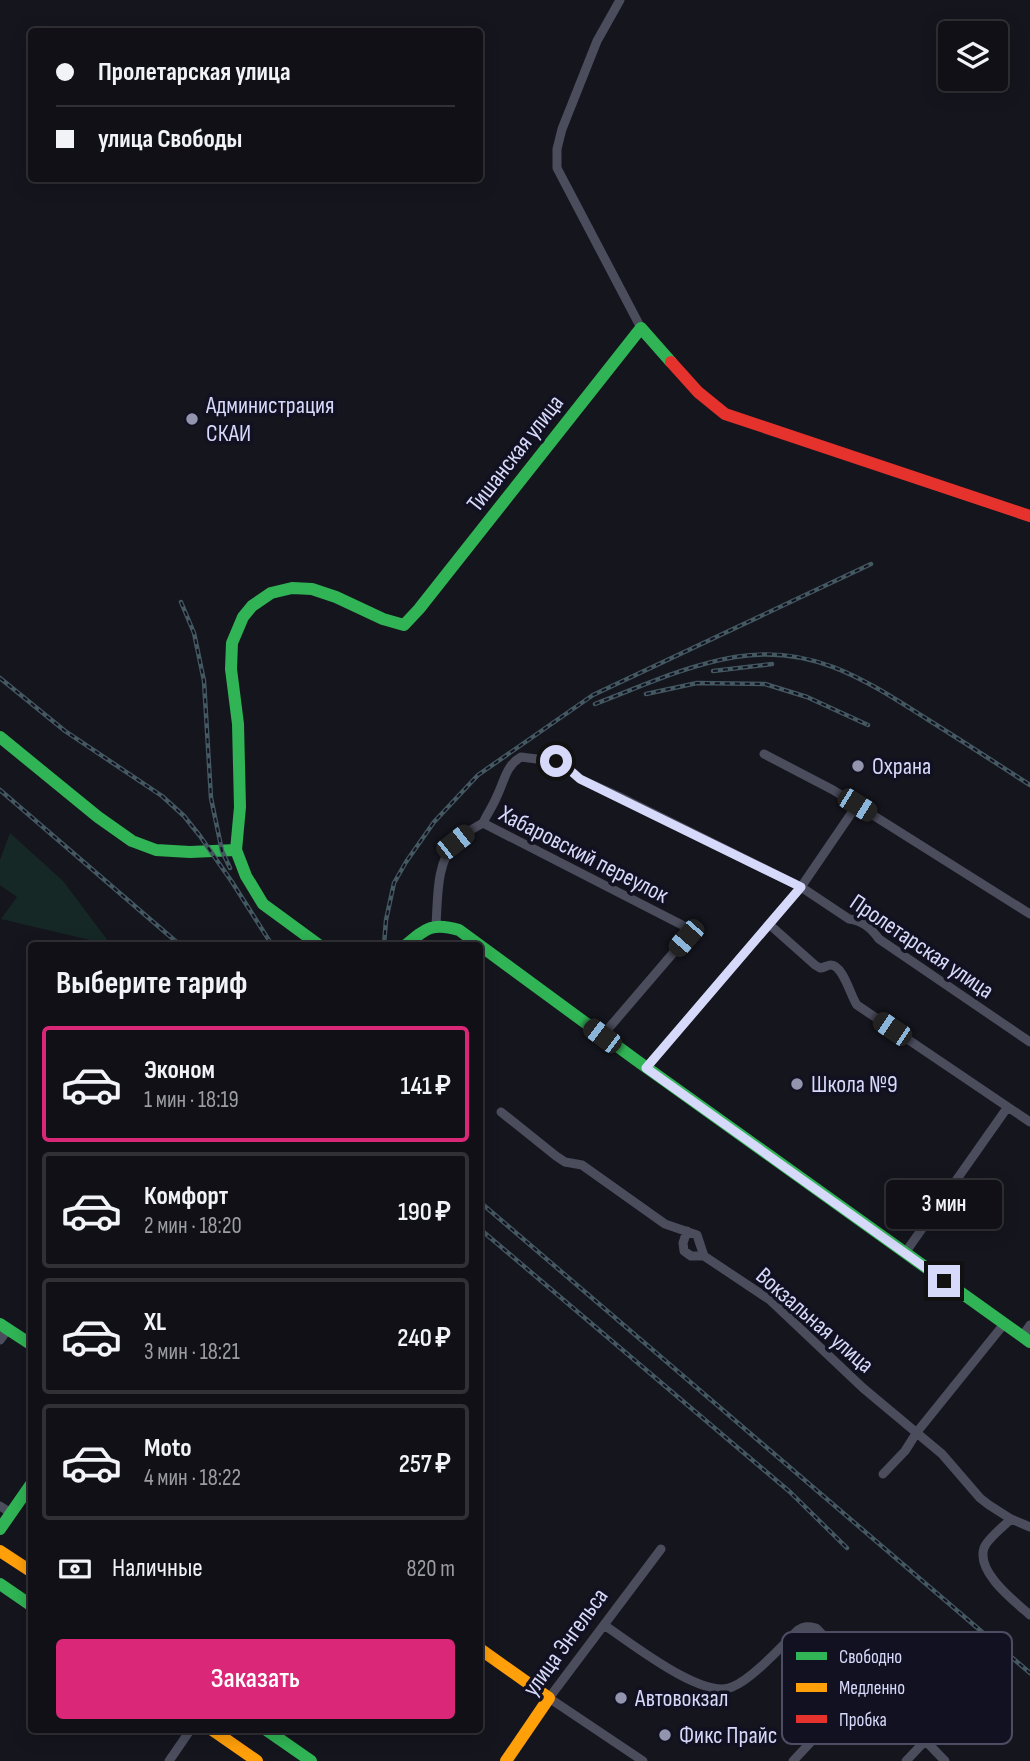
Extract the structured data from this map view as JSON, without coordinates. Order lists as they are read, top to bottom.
{
  "streets": {
    "main road": ["Тишанская улица", "улица Энгельса"],
    "street": ["Хабаровский переулок", "Пролетарская улица", "Вокзальная улица"]
  },
  "crossings": [
    ["Хабаровский переулок", "Пролетарская улица"]
  ],
  "places": [
    "Администрация СКАИ",
    "Охрана",
    "Школа №9",
    "Автовокзал",
    "Фикс Прайс"
  ],
  "legend": ["Свободно", "Медленно", "Пробка"],
  "page": {
    "banner": ["Пролетарская улица", "улица Свободы"],
    "heading": "Выберите тариф",
    "list": [
      {
        "name": "Эконом",
        "note": "1 мин · 18:19",
        "value": "141 ₽"
      },
      {
        "name": "Комфорт",
        "note": "2 мин · 18:20",
        "value": "190 ₽"
      },
      {
        "name": "XL",
        "note": "3 мин · 18:21",
        "value": "240 ₽"
      },
      {
        "name": "Moto",
        "note": "4 мин · 18:22",
        "value": "257 ₽"
      }
    ],
    "bubble": "3 мин",
    "pay": ["Наличные", "820 m"],
    "buttons": "Заказать"
  }
}
